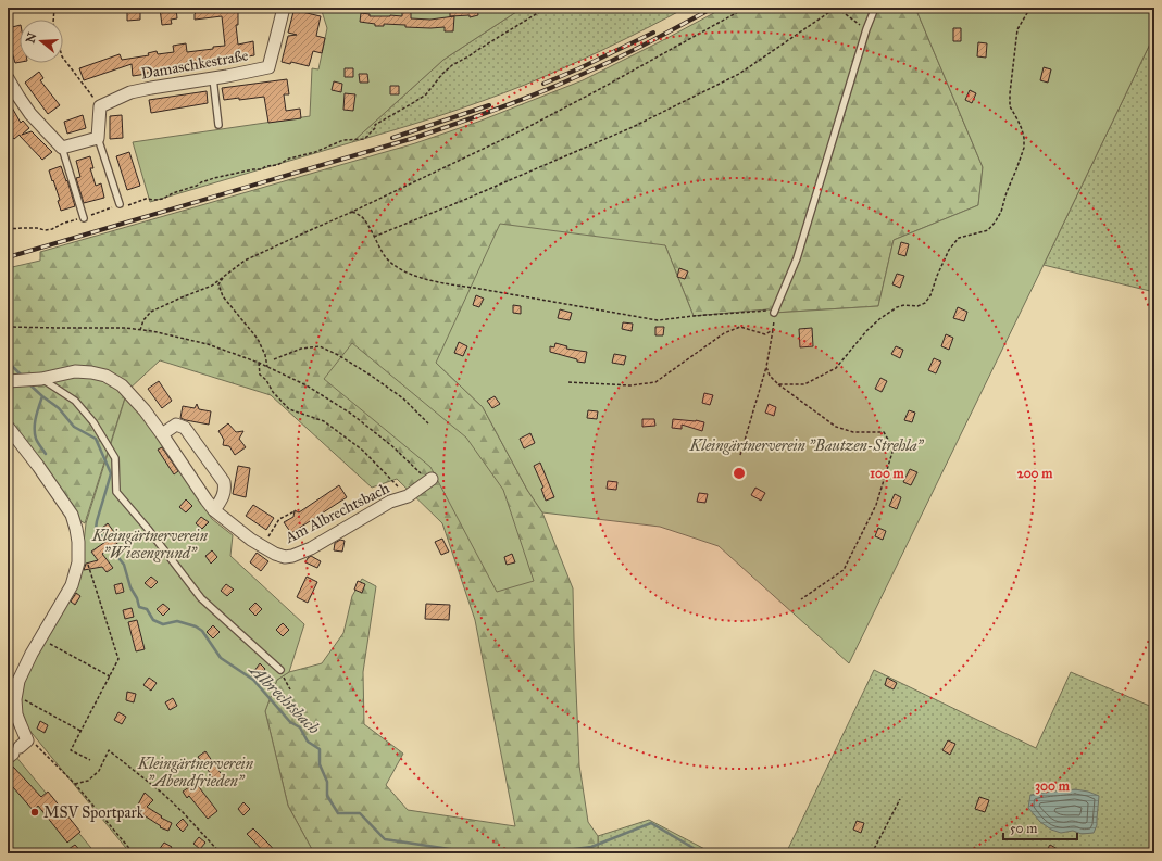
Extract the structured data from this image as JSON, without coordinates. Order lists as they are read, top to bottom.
{
  "streets": {
    "street": ["Damaschkestraße", "Am Albrechtsbach"]
  },
  "water": ["Albrechtsbach"],
  "parks": ["Kleingärtnerverein \"Bautzen-Strehla\"", "Kleingärtnerverein \"Wiesengrund\"", "Kleingärtnerverein \"Abendfrieden\""],
  "places": ["MSV Sportpark"],
  "scale_bar": "50 m",
  "north": "left",
  "rings": ["100 m", "200 m", "300 m"]
}
